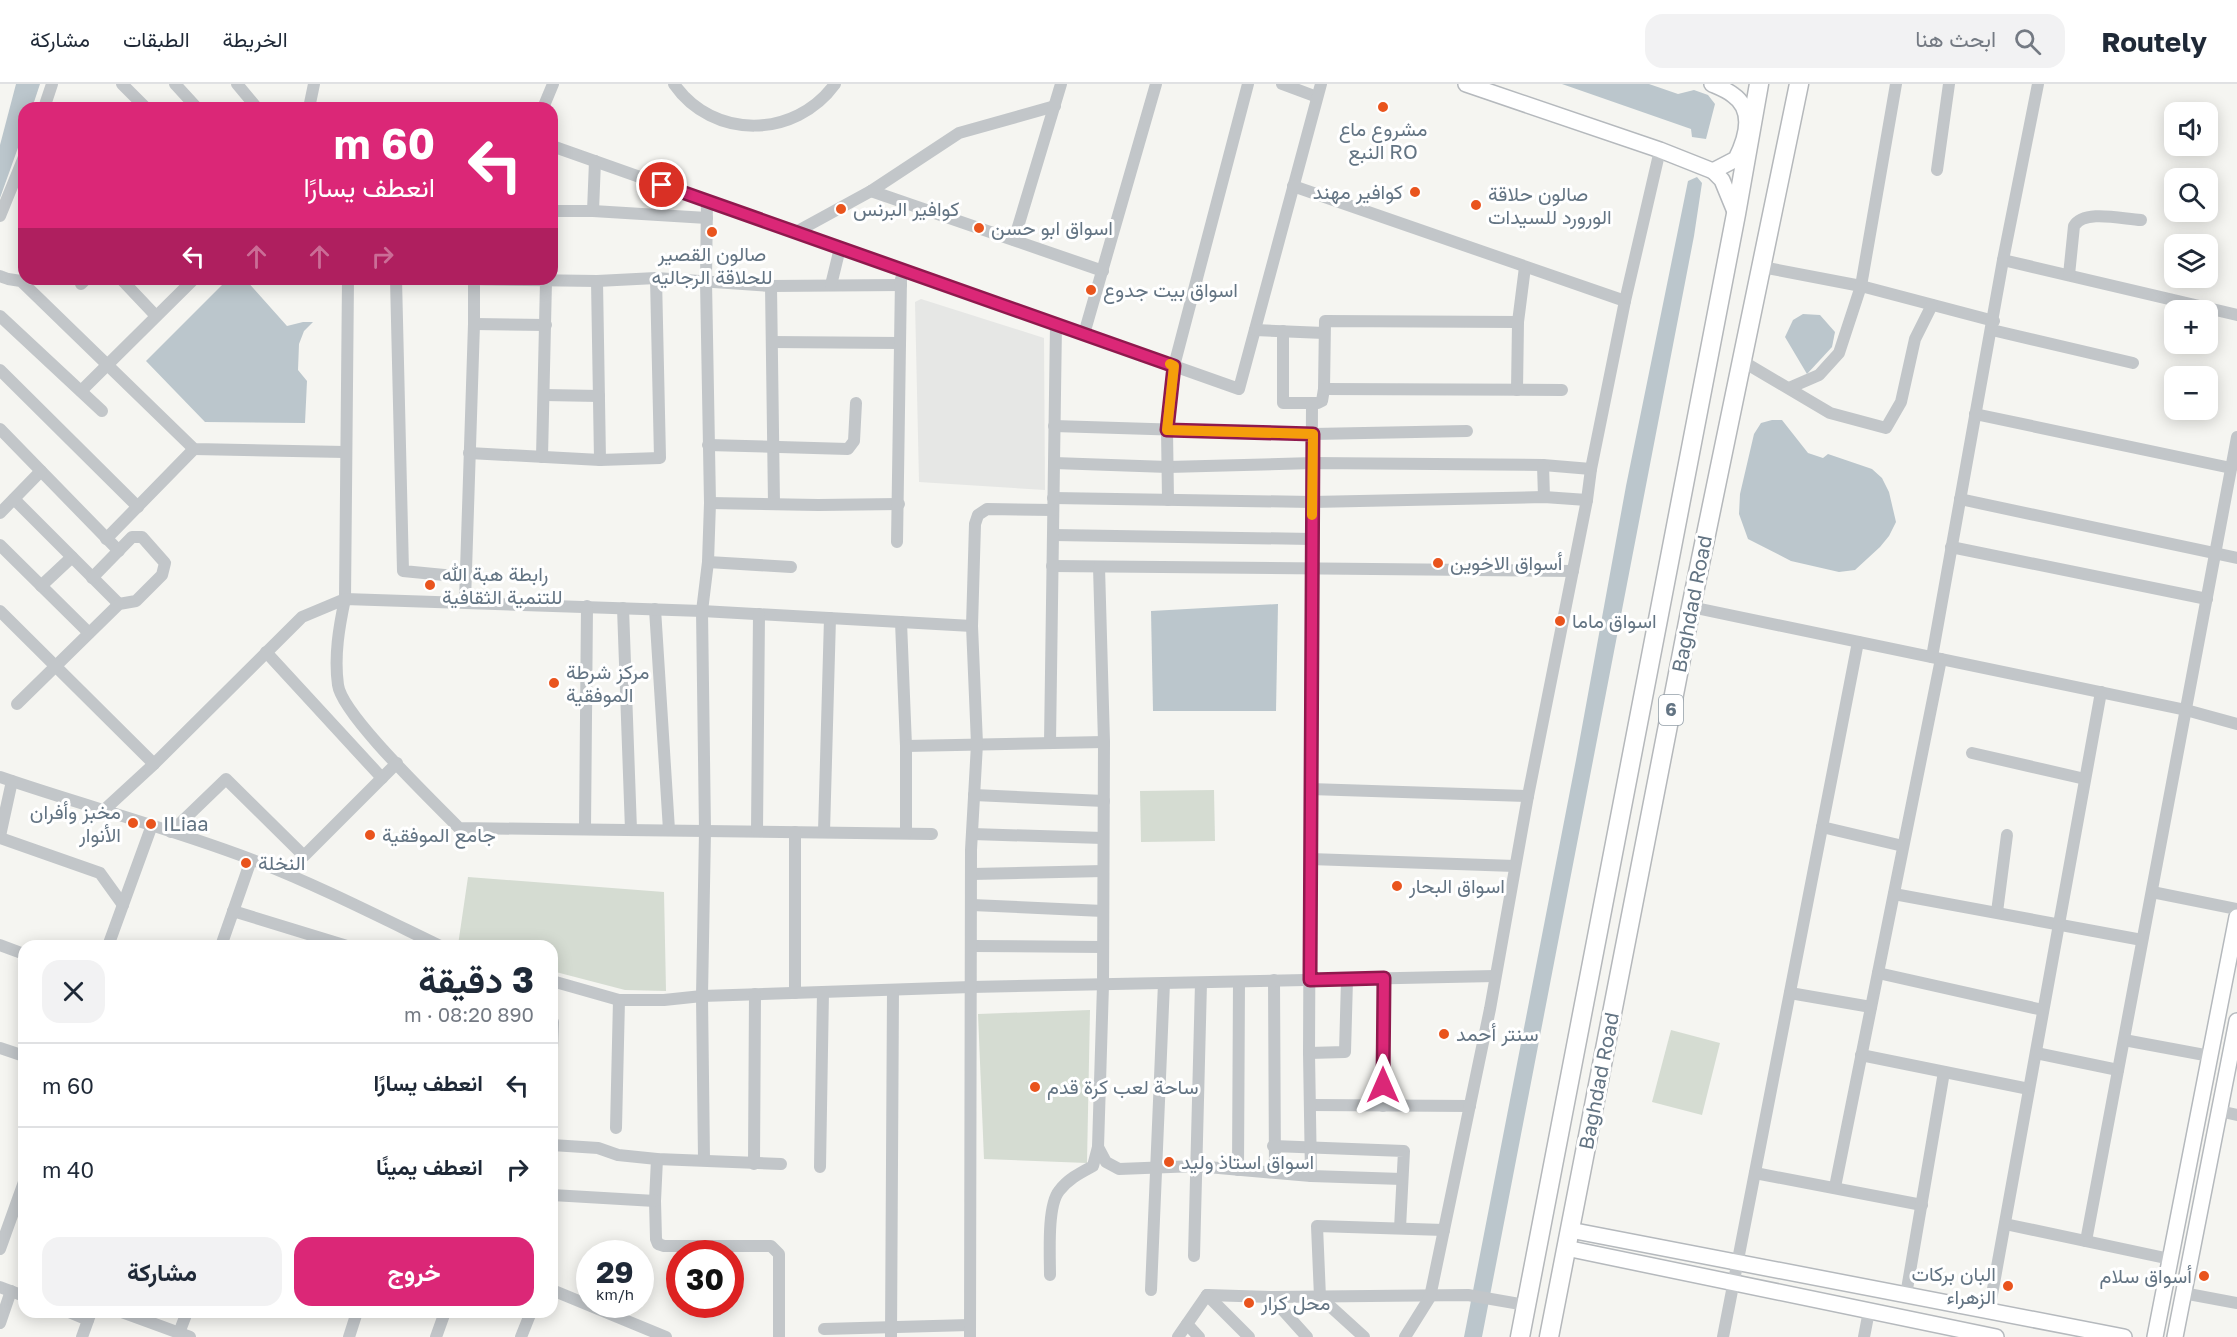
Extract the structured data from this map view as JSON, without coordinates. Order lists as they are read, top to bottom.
{
  "streets": {
    "highway": ["Baghdad Road", "6"]
  },
  "places": [
    "مشروع ماع النبع RO",
    "كوافير مهند",
    "صالون حلاقة الورورد للسيدات",
    "كوافير البرنس",
    "اسواق ابو حسن",
    "صالون القصير للحلاقة الرجاليه",
    "اسواق بيت جدوع",
    "أسواق الاخوين",
    "رابطة هبة الله للتنمية الثقافية",
    "اسواق ماما",
    "مركز شرطة الموفقية",
    "مخبز وأفران الأنوار",
    "ILiaa",
    "جامع الموفقية",
    "النخلة",
    "اسواق البحار",
    "سنتر أحمد",
    "ساحة لعب كرة قدم",
    "اسواق استاذ وليد",
    "أسواق سلام",
    "البان بركات الزهراء",
    "محل كرار"
  ],
  "page": {
    "header": "Routely",
    "search": "ابحث هنا",
    "nav": ["الخريطة", "الطبقات", "مشاركة"],
    "map_buttons": ["+", "−"],
    "turn": ["60 m", "انعطف يسارًا"],
    "heading": ["3 دقيقة", "890 m · 08:20"],
    "list": [
      {
        "name": "انعطف يسارًا",
        "value": "60 m"
      },
      {
        "name": "انعطف يمينًا",
        "value": "40 m"
      }
    ],
    "buttons": ["خروج", "مشاركة"],
    "speed": "29 km/h",
    "limit": "30"
  }
}
